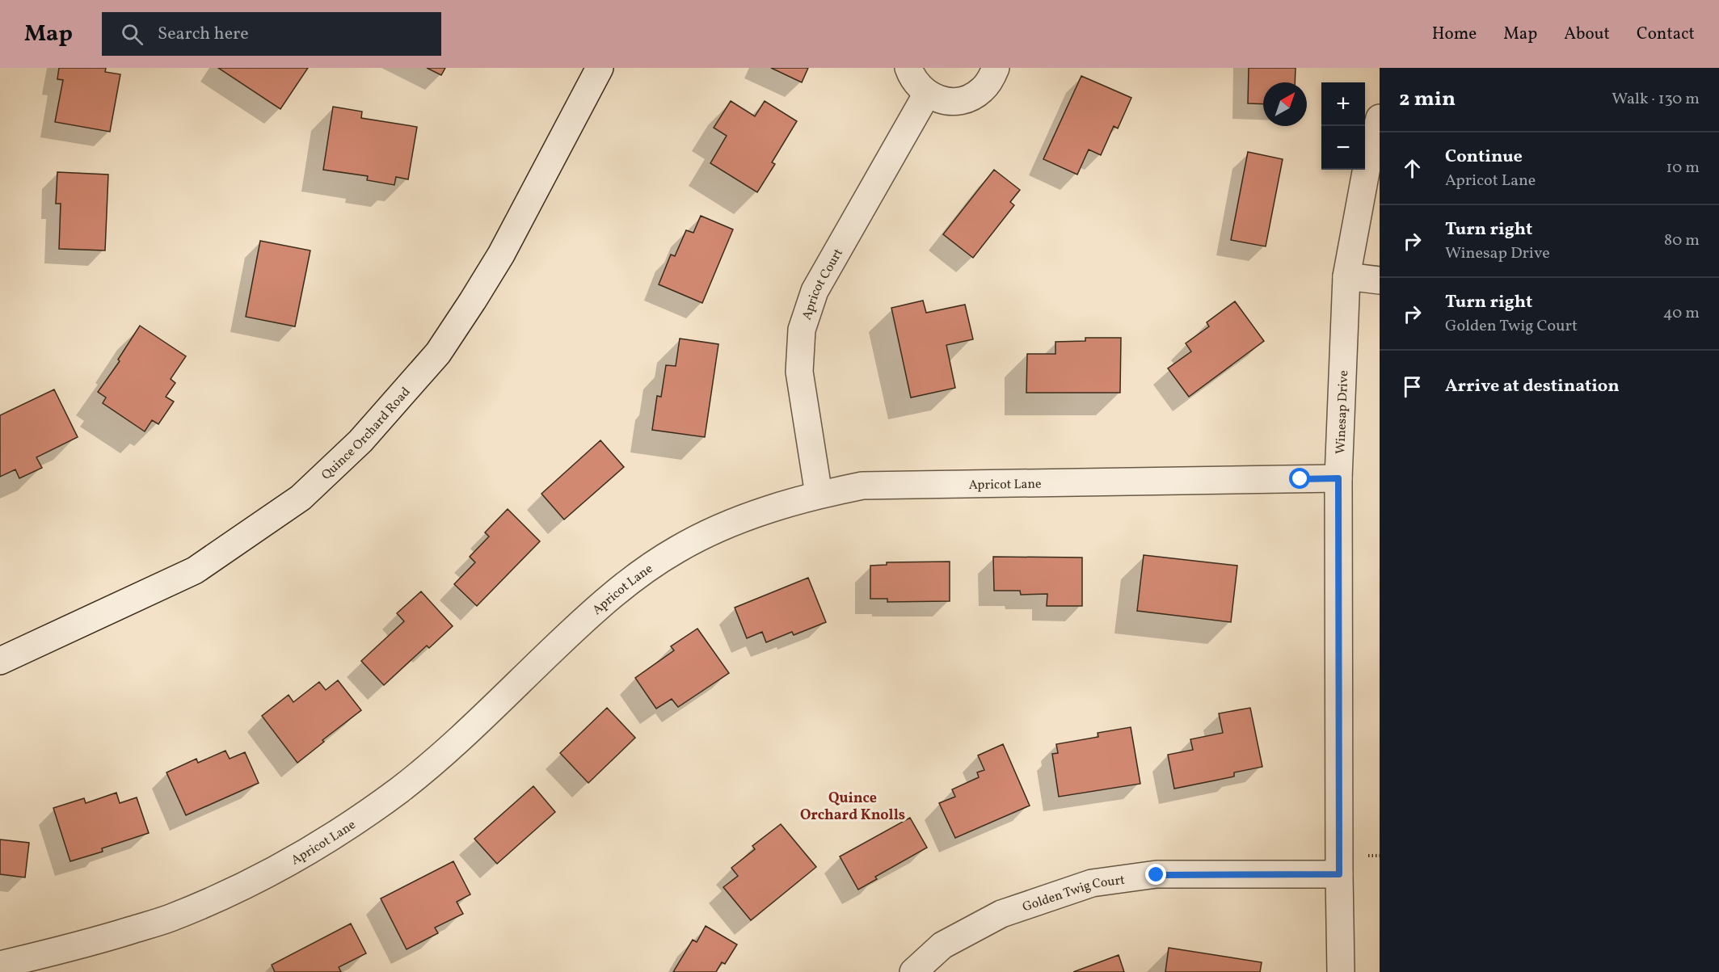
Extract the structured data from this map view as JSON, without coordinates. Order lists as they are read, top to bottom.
{
  "streets": {
    "street": [
      "Apricot Court",
      "Winesap Drive",
      "Quince Orchard Road",
      "Apricot Lane",
      "Golden Twig Court"
    ]
  },
  "crossings": [
    ["Apricot Court", "Apricot Lane"],
    ["Winesap Drive", "Apricot Lane"],
    ["Winesap Drive", "Golden Twig Court"]
  ],
  "districts": ["Quince Orchard Knolls"],
  "north": "top right",
  "page": {
    "header": "Map",
    "search": "Search here",
    "nav": [
      "Home",
      "Map",
      "About",
      "Contact"
    ],
    "heading": ["2 min", "Walk · 130 m"],
    "map_buttons": ["+", "−"],
    "list": [
      ["Continue", "Apricot Lane", "10 m"],
      ["Turn right", "Winesap Drive", "80 m"],
      ["Turn right", "Golden Twig Court", "40 m"],
      "Arrive at destination"
    ]
  }
}
